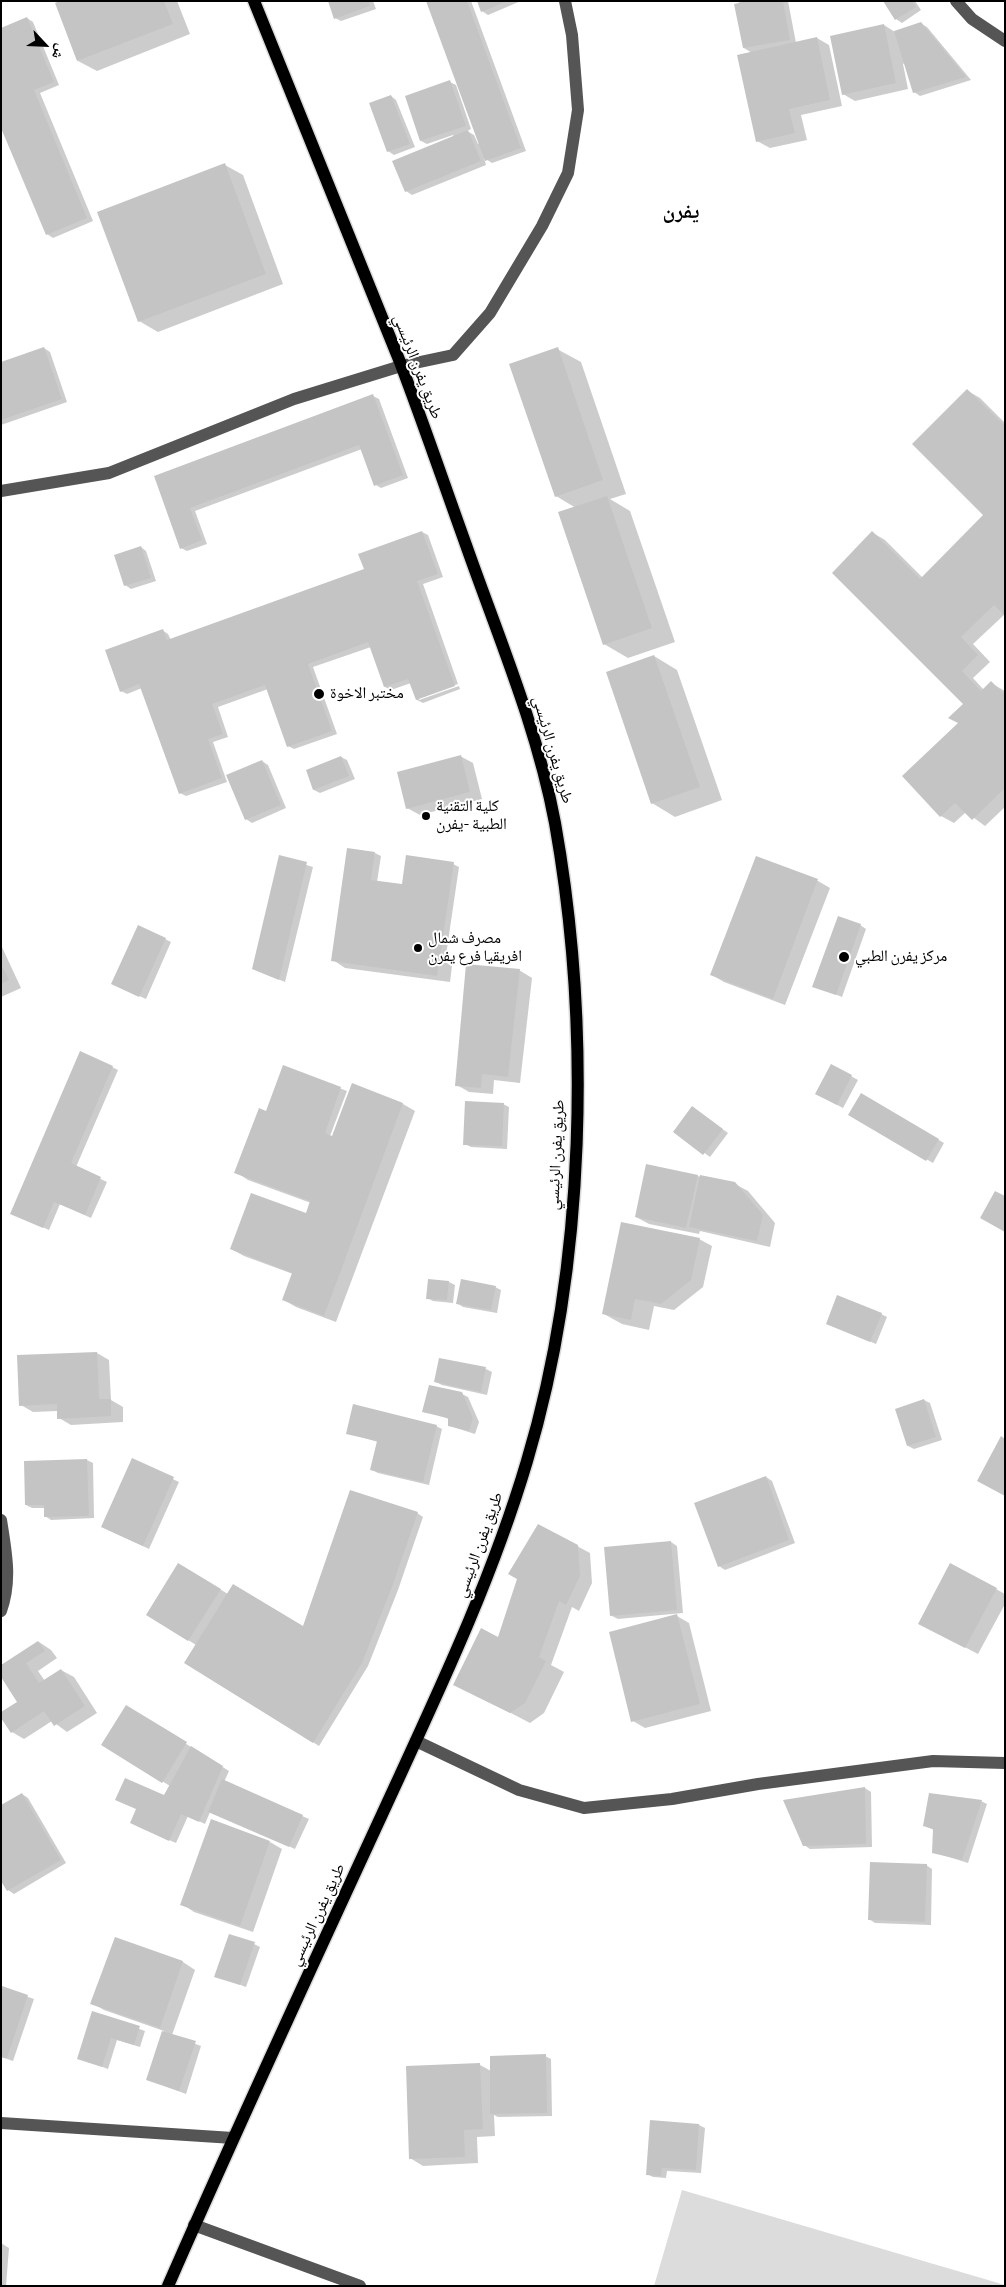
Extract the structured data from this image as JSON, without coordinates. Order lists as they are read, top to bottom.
{
  "streets": {
    "main road": ["طريق يفرن الرئيسي"]
  },
  "districts": ["يفرن"],
  "places": [
    "مختبر الاخوة",
    "كلية التقنية الطبية -يفرن",
    "مصرف شمال افريقيا فرع يفرن",
    "مركز يفرن الطبي"
  ],
  "north": "bottom right"
}
